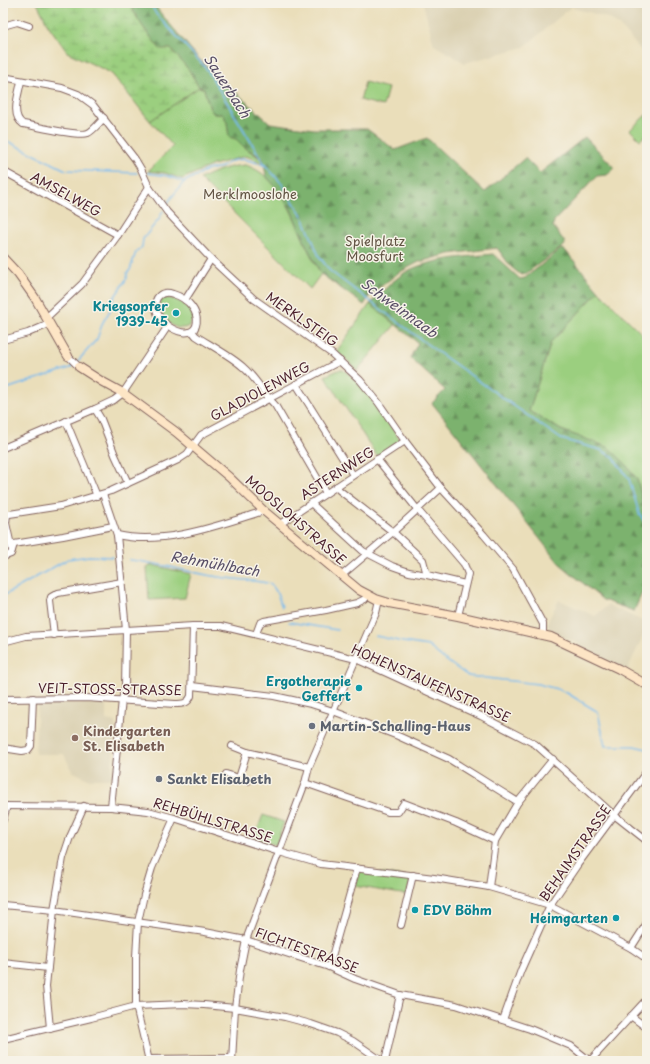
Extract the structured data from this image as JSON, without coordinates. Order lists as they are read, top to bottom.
{
  "streets": {
    "street": [
      "AMSELWEG",
      "MERKLSTEIG",
      "GLADIOLENWEG",
      "ASTERNWEG",
      "MOOSLOHSTRASSE",
      "HOHENSTAUFENSTRASSE",
      "VEIT-STOSS-STRASSE",
      "REHBÜHLSTRASSE",
      "BEHAIMSTRASSE",
      "FICHTESTRASSE"
    ]
  },
  "crossings": [
    ["MERKLSTEIG", "GLADIOLENWEG"],
    ["MERKLSTEIG", "ASTERNWEG"],
    ["MERKLSTEIG", "MOOSLOHSTRASSE"],
    ["GLADIOLENWEG", "MOOSLOHSTRASSE"],
    ["ASTERNWEG", "MOOSLOHSTRASSE"],
    ["HOHENSTAUFENSTRASSE", "VEIT-STOSS-STRASSE"],
    ["HOHENSTAUFENSTRASSE", "BEHAIMSTRASSE"],
    ["REHBÜHLSTRASSE", "BEHAIMSTRASSE"],
    ["BEHAIMSTRASSE", "FICHTESTRASSE"]
  ],
  "water": ["Sauerbach", "Schweinnaab", "Rehmühlbach"],
  "parks": ["Merklmooslohe", "Spielplatz Moosfurt"],
  "places": [
    "Kriegsopfer 1939-45",
    "Ergotherapie Geffert",
    "Martin-Schalling-Haus",
    "Kindergarten St. Elisabeth",
    "Sankt Elisabeth",
    "EDV Böhm",
    "Heimgarten"
  ]
}
